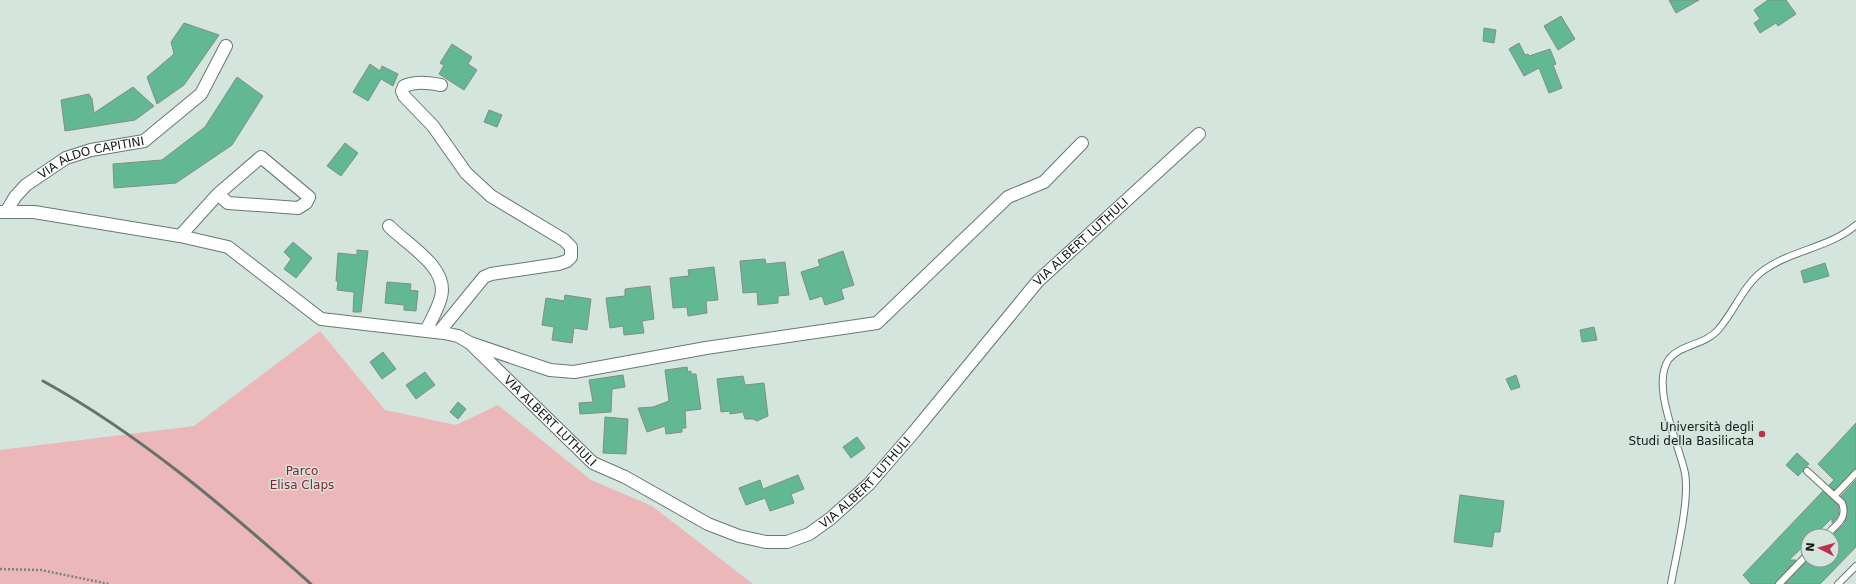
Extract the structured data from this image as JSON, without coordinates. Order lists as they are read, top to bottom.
{
  "streets": {
    "street": ["VIA ALDO CAPITINI", "VIA ALBERT LUTHULI"]
  },
  "crossings": [
    ["VIA ALDO CAPITINI", "VIA ALBERT LUTHULI"]
  ],
  "parks": ["Parco Elisa Claps"],
  "places": ["Università degli Studi della Basilicata"],
  "north": "left"
}
